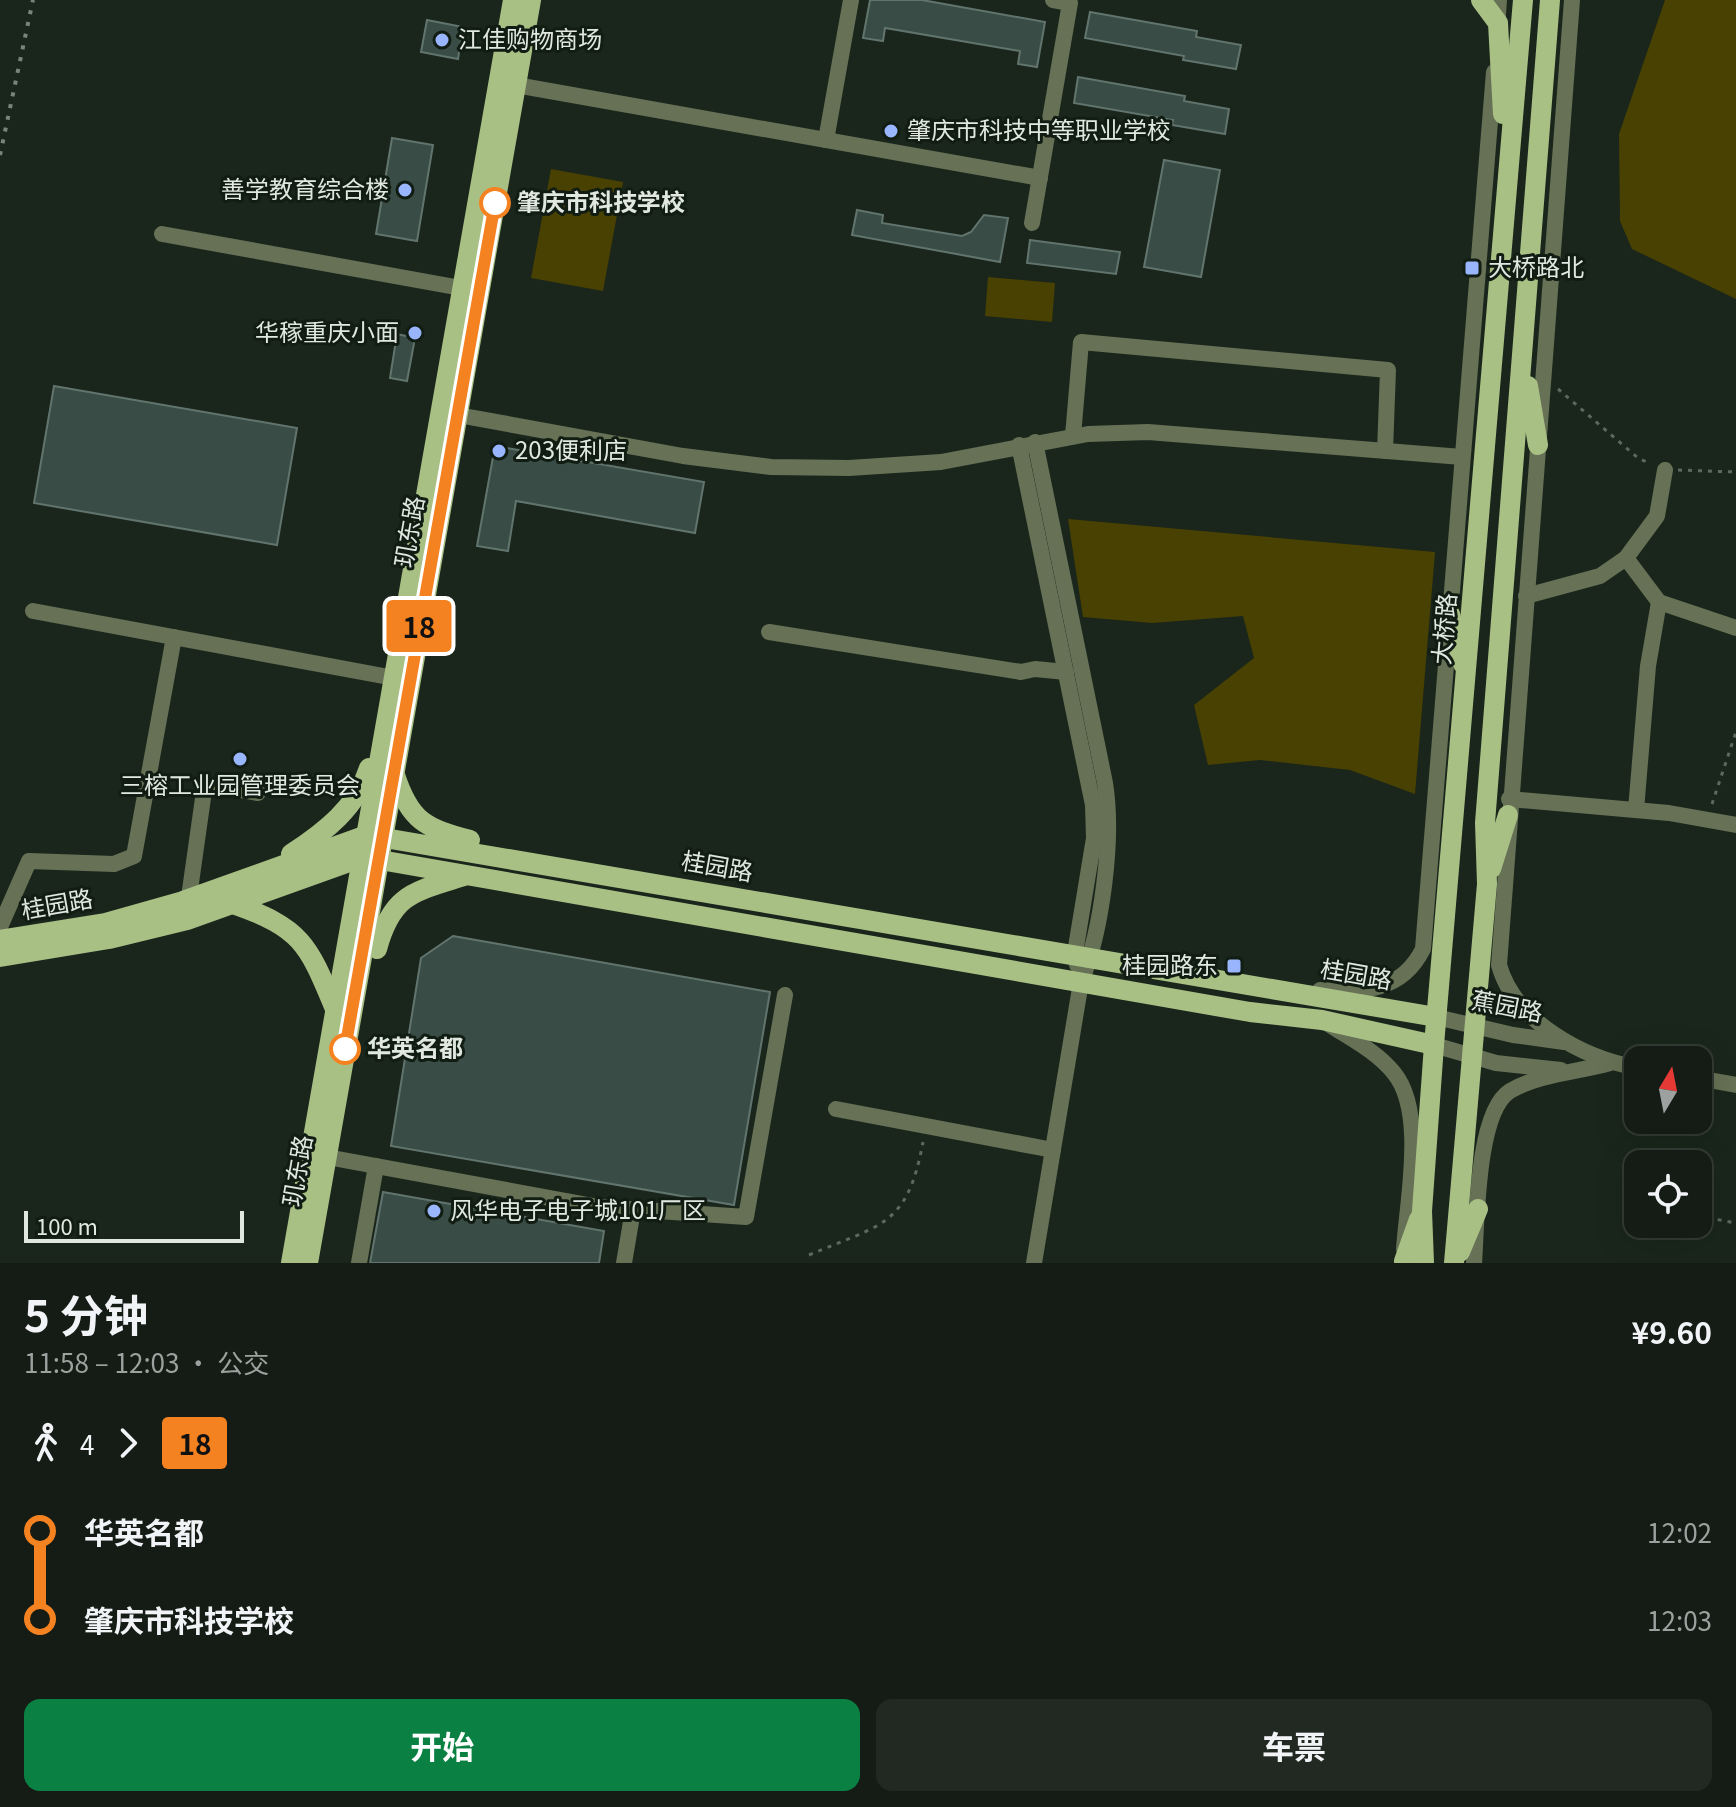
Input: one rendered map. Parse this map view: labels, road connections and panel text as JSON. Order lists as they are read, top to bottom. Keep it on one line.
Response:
{"streets":{"main road":["玑东路","大桥路","桂园路"],"street":["蕉园路"]},"crossings":[["玑东路","桂园路"],["大桥路","桂园路"],["大桥路","蕉园路"],["桂园路","蕉园路"]],"places":{"other":["江佳购物商场","肇庆市科技中等职业学校","善学教育综合楼","肇庆市科技学校","华稼重庆小面","203便利店","三榕工业园管理委员会","华英名都","风华电子电子城101厂区"],"transit":["大桥路北","桂园路东"]},"lines":["bus line 18"],"scale_bar":"100 m","north":"top","page":{"on_map":"18","scale":"100 m","heading":["5 分钟","11:58 – 12:03 · 公交","¥9.60"],"legs":["4","18"],"list":[{"name":"华英名都","value":"12:02"},{"name":"肇庆市科技学校","value":"12:03"}],"buttons":["开始","车票"]}}
